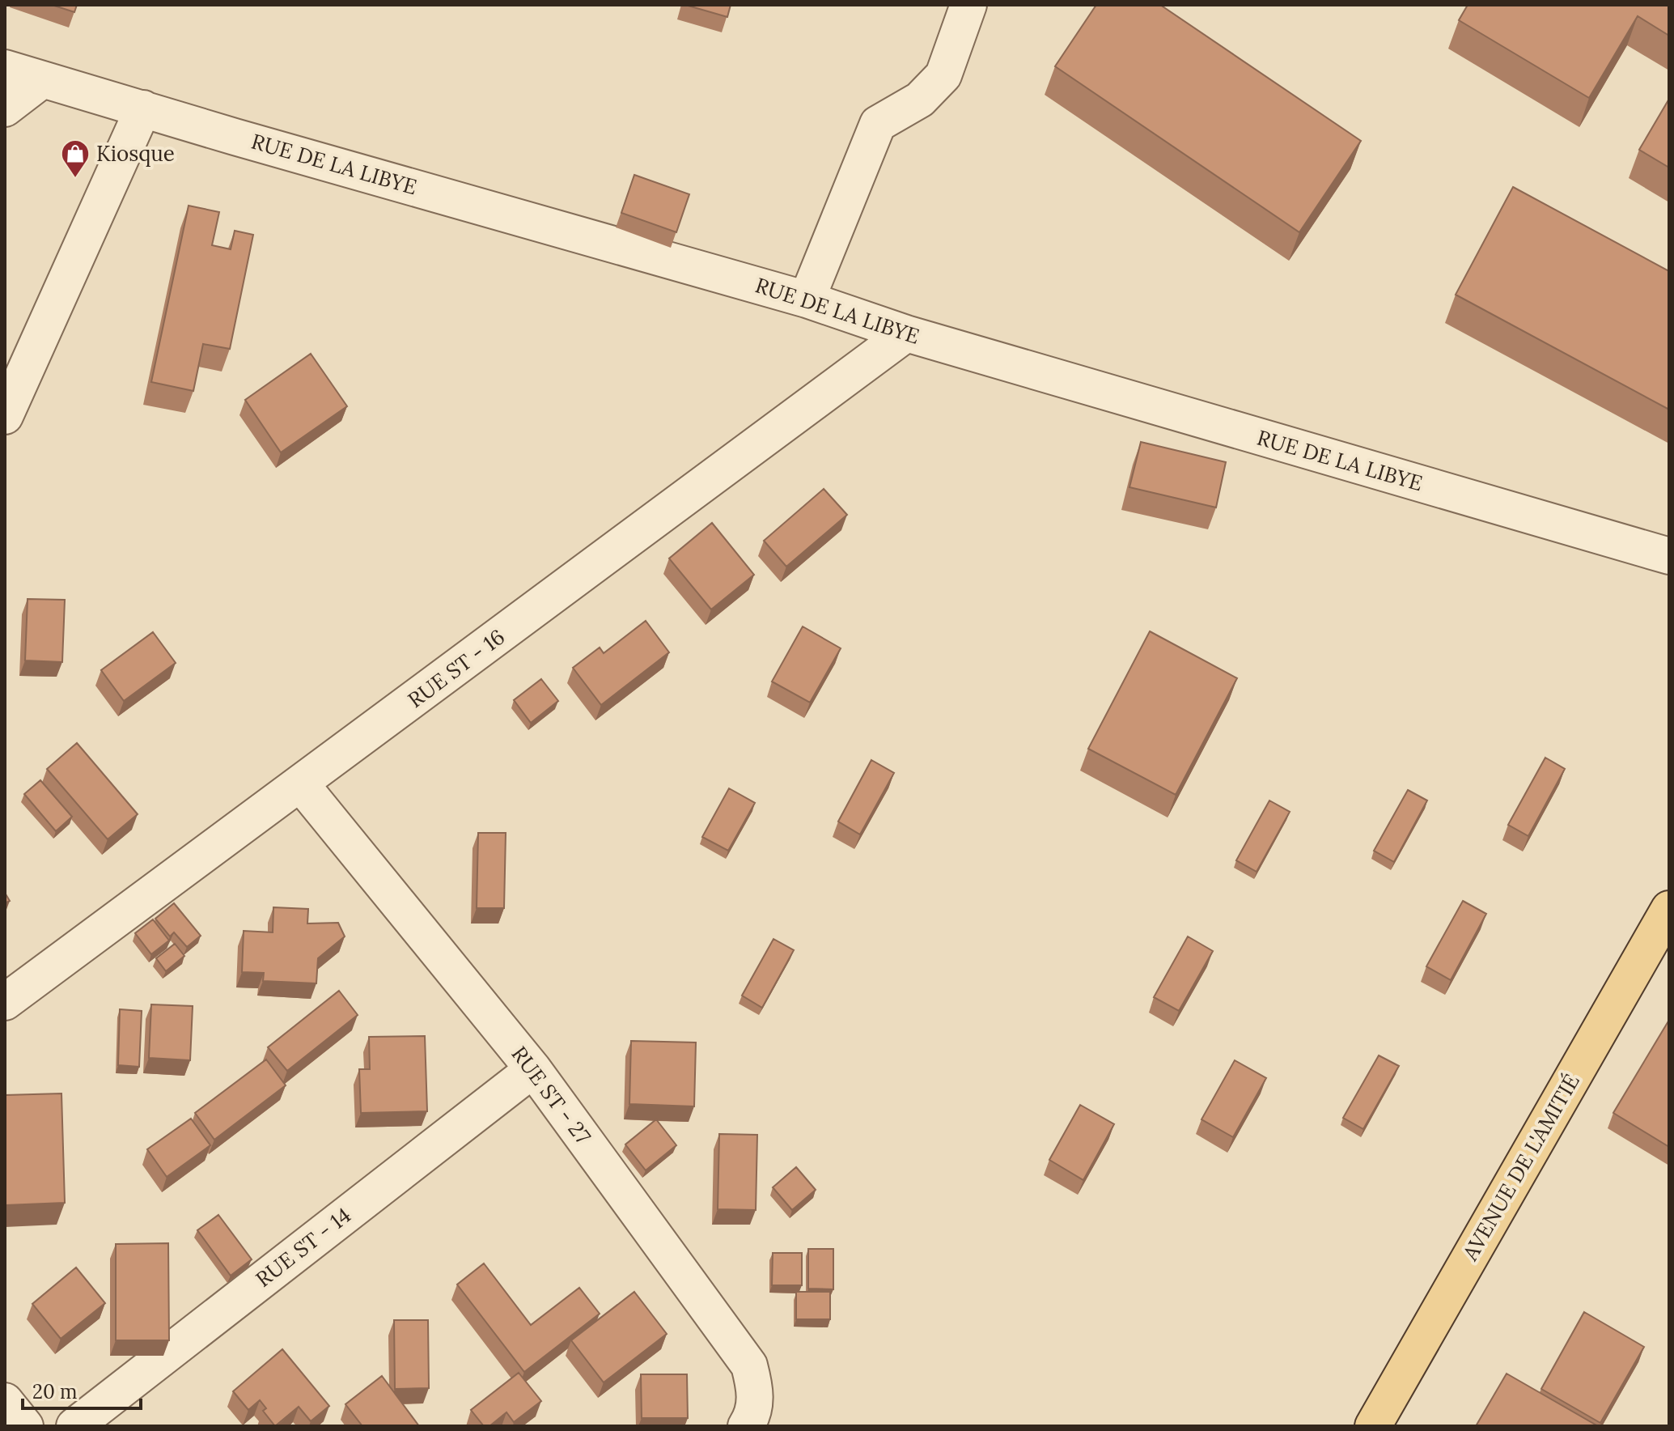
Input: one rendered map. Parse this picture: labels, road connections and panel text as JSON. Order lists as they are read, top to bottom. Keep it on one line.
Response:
{"streets":{"main road":["AVENUE DE L'AMITIÉ"],"street":["RUE DE LA LIBYE","RUE ST - 16","RUE ST - 27","RUE ST - 14"]},"crossings":[["RUE DE LA LIBYE","RUE ST - 16"],["RUE ST - 16","RUE ST - 27"],["RUE ST - 27","RUE ST - 14"]],"places":{"shop":["Kiosque"]},"scale_bar":"20 m"}
